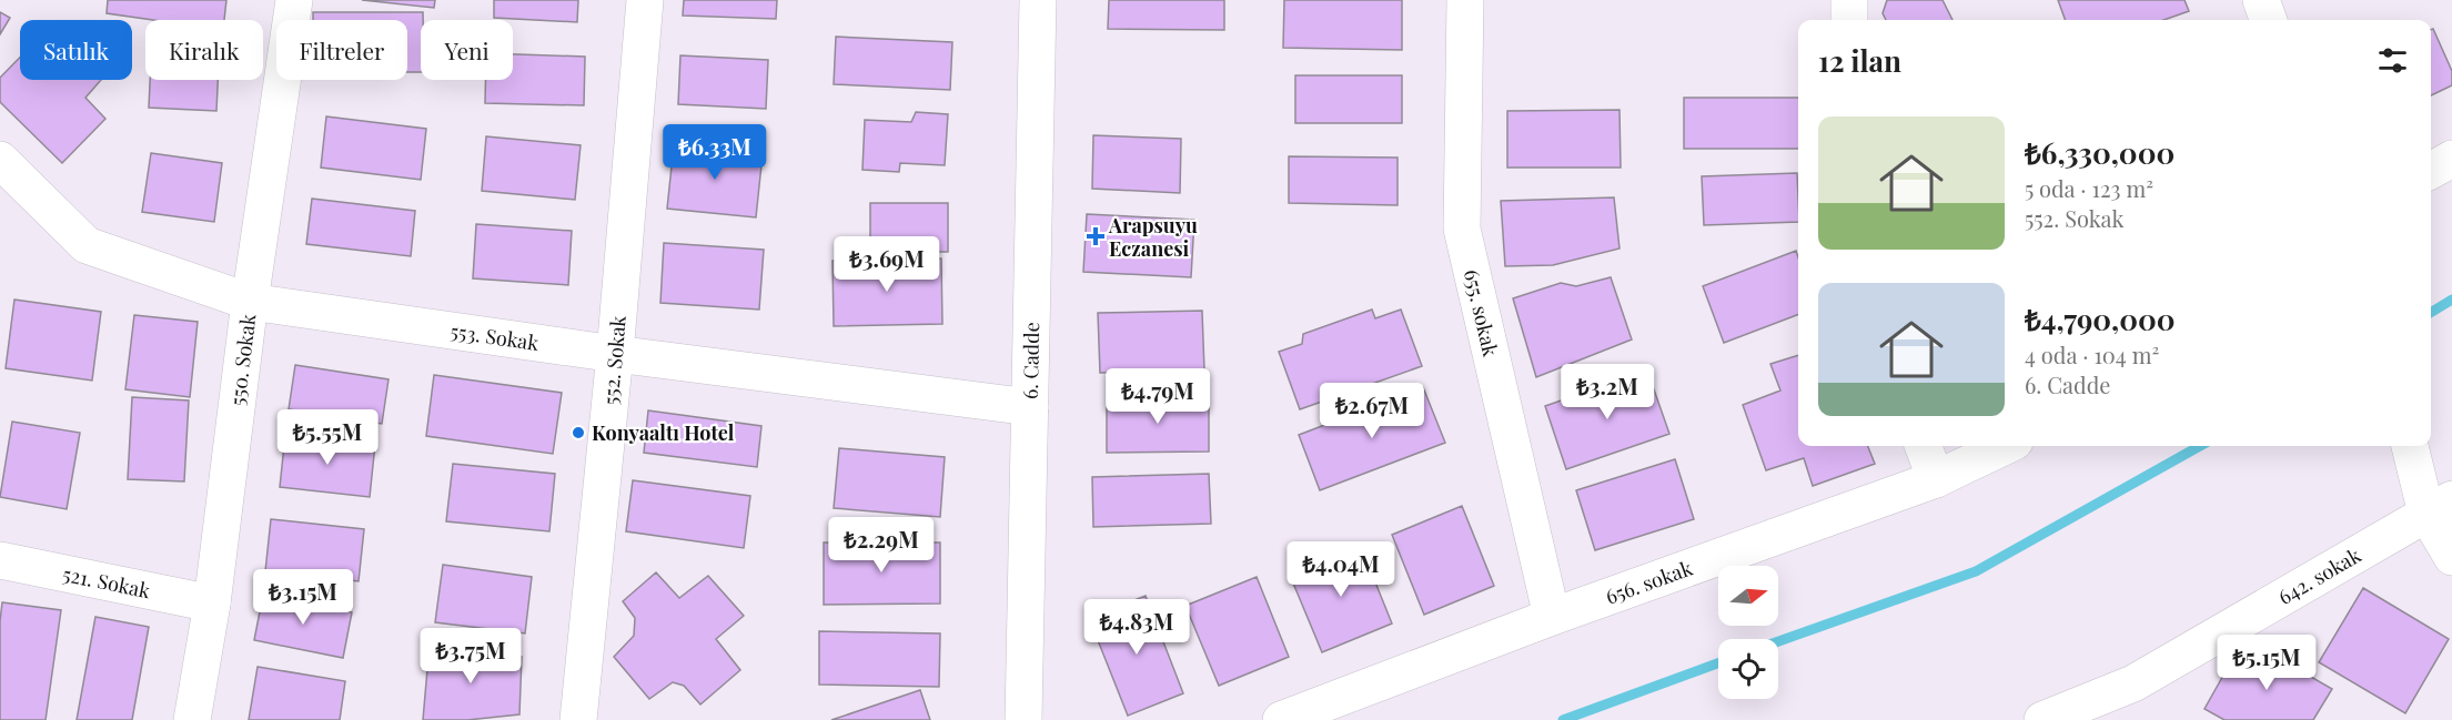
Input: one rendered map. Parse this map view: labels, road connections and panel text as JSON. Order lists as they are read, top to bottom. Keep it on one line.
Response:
{"streets":{"street":["655. sokak","553. Sokak","550. Sokak","552. Sokak","6. Cadde","642. sokak","521. Sokak","656. sokak"]},"crossings":[["655. sokak","656. sokak"],["553. Sokak","550. Sokak"],["553. Sokak","552. Sokak"],["553. Sokak","6. Cadde"],["550. Sokak","521. Sokak"]],"places":{"health":["Arapsuyu Eczanesi"],"other":["Konyaaltı Hotel"]},"north":"right","page":{"chip":["Satılık","Kiralık","Filtreler","Yeni"],"heading":"12 ilan","list":[{"name":"₺6,330,000","note":"5 oda · 123 m² · 552. Sokak"},{"name":"₺4,790,000","note":"4 oda · 104 m² · 6. Cadde"}],"price":["₺6.33M","₺3.69M","₺3.2M","₺4.79M","₺2.67M","₺5.55M","₺2.29M","₺4.04M","₺3.15M","₺4.83M","₺3.75M","₺5.15M"]}}
